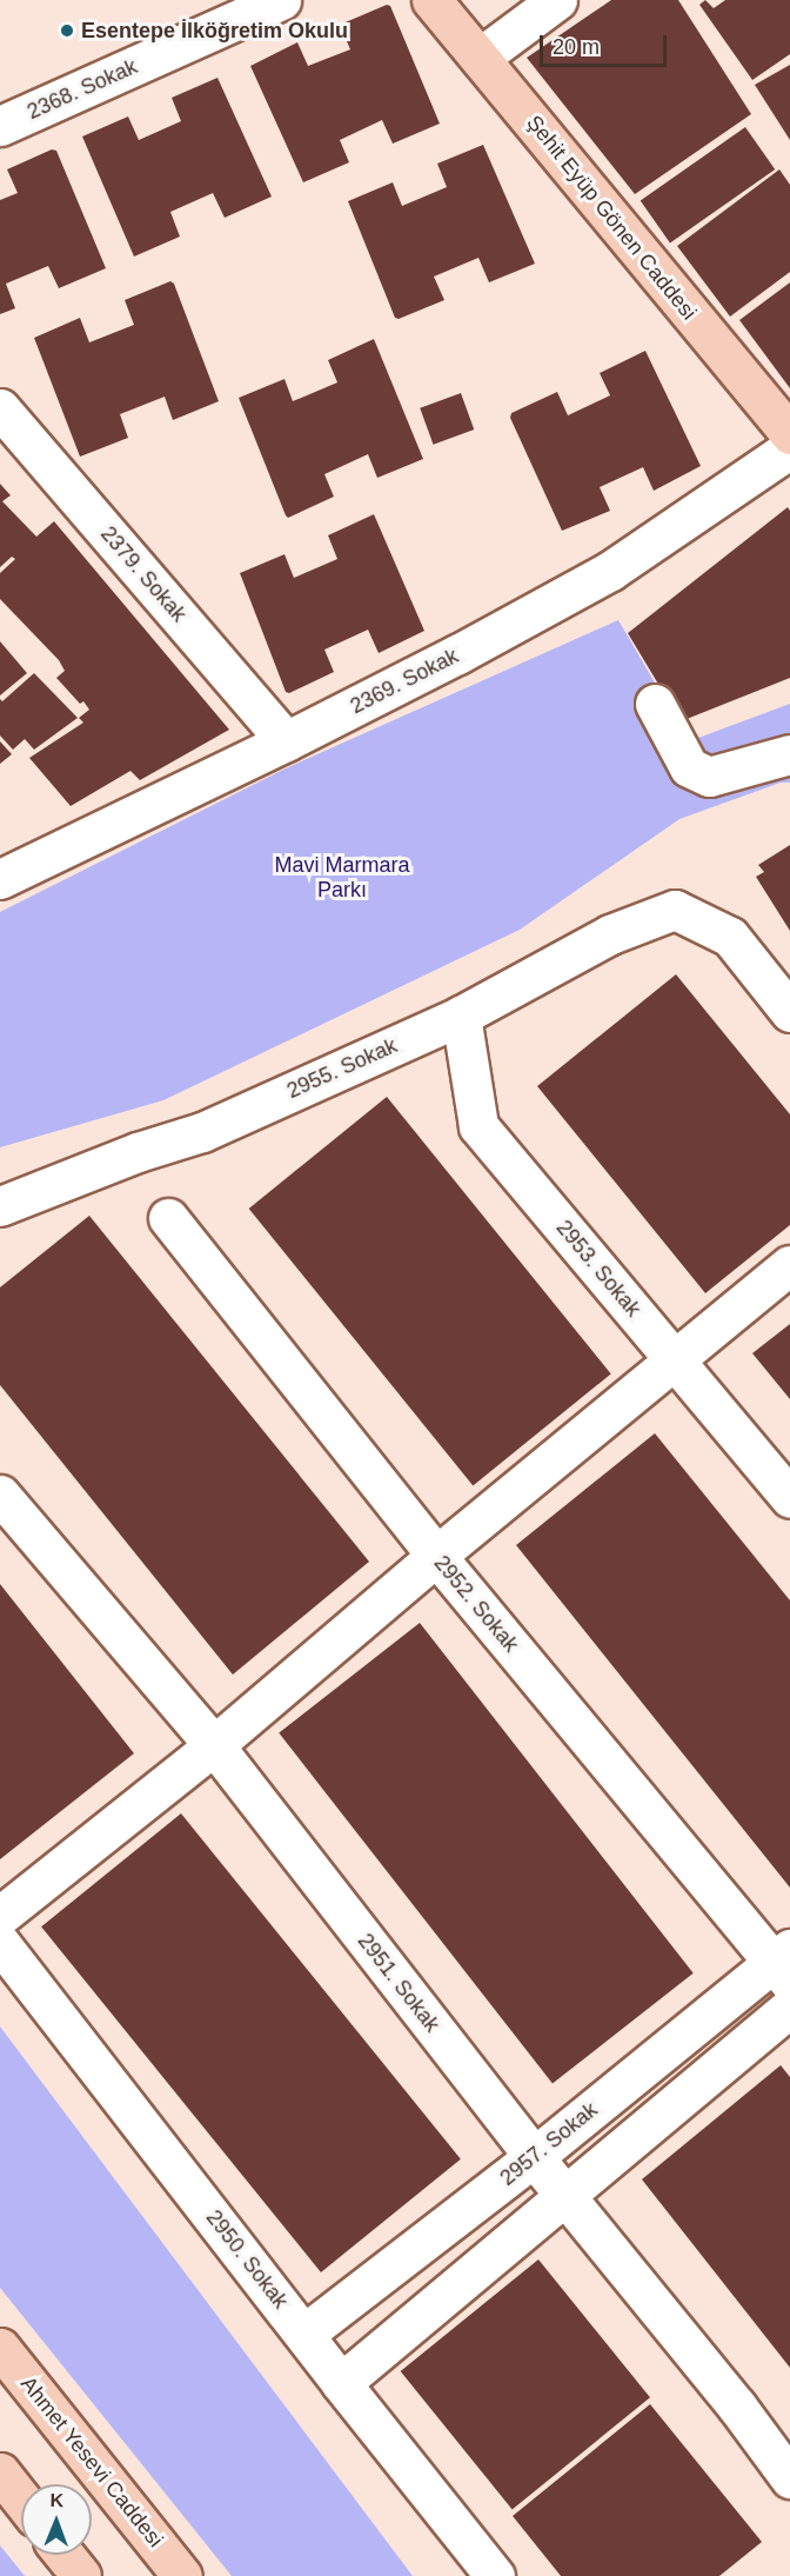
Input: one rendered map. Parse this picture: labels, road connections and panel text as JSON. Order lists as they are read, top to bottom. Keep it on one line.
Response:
{"streets":{"main road":["Şehit Eyüp Gönen Caddesi","Ahmet Yesevi Caddesi"],"street":["2368. Sokak","2379. Sokak","2369. Sokak","2955. Sokak","2953. Sokak","2952. Sokak","2951. Sokak","2957. Sokak","2950. Sokak"]},"crossings":[["2379. Sokak","2369. Sokak"],["2955. Sokak","2953. Sokak"],["2952. Sokak","2957. Sokak"],["2951. Sokak","2957. Sokak"],["2957. Sokak","2950. Sokak"]],"parks":["Mavi Marmara Parkı"],"places":["Esentepe İlköğretim Okulu"],"scale_bar":"20 m","north":"top"}
